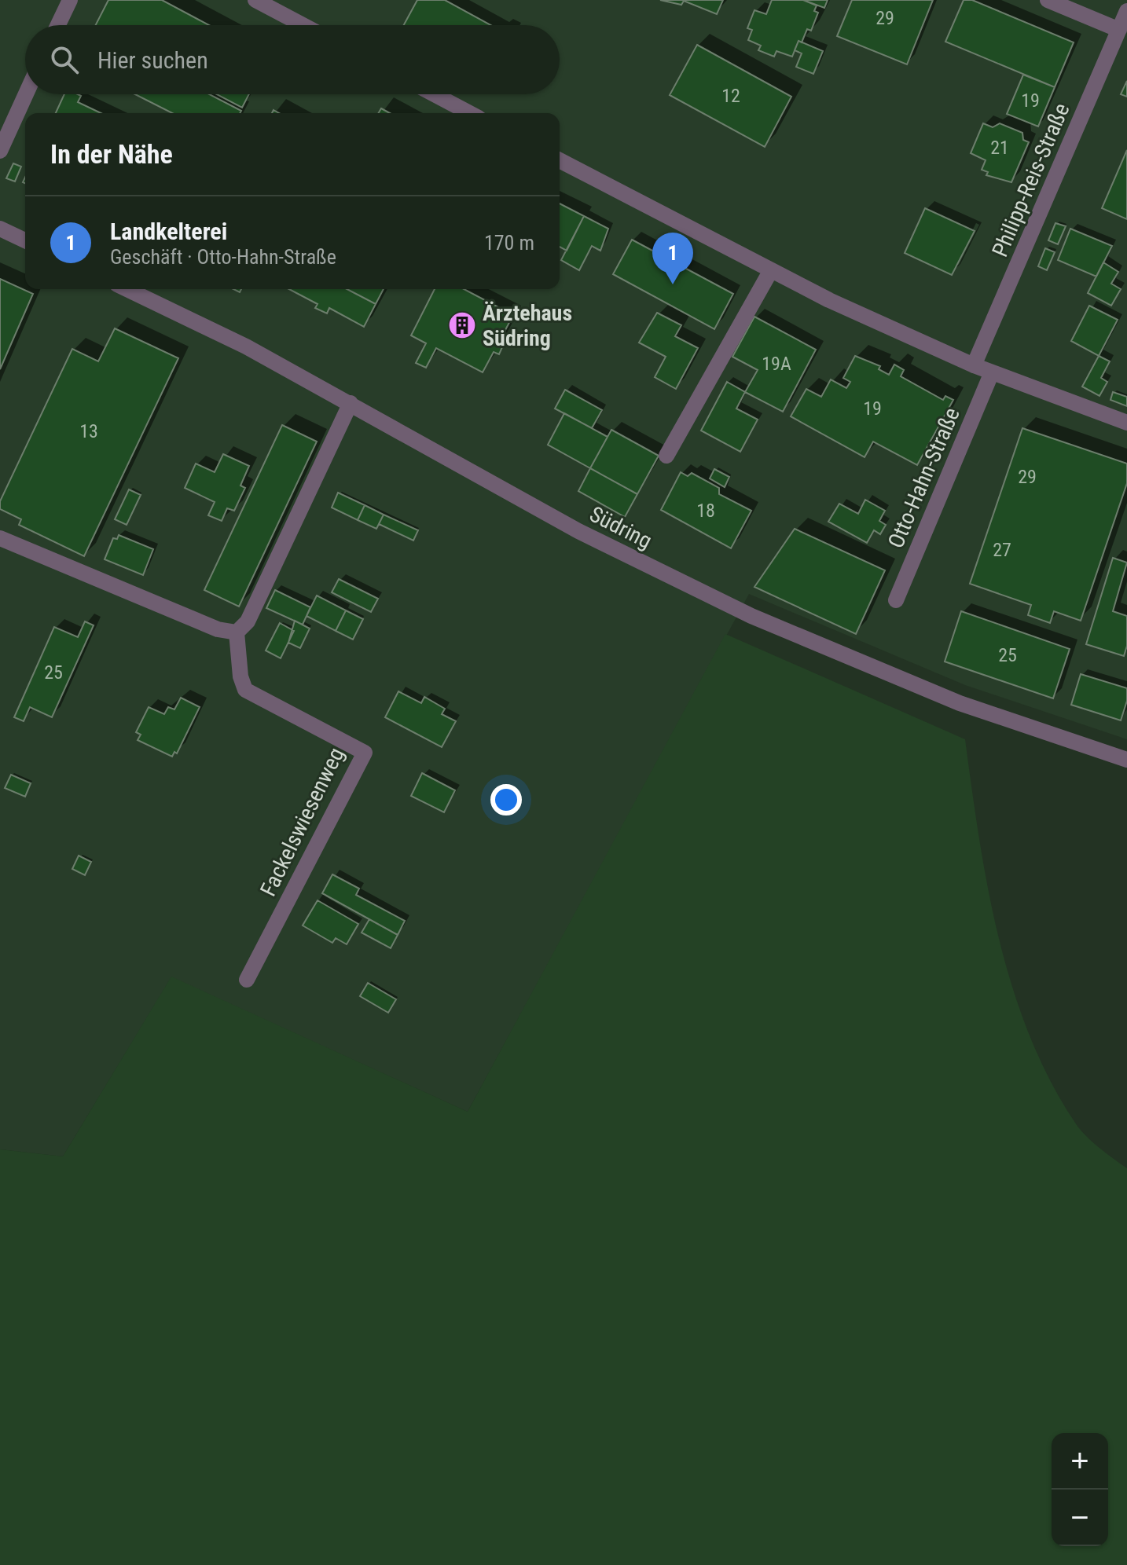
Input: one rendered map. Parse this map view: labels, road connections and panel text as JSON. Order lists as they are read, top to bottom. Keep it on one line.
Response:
{"streets":{"street":["Philipp-Reis-Straße","Otto-Hahn-Straße","Südring","Fackelswiesenweg"]},"places":{"building":["Ärztehaus Südring"]},"house_numbers":["29","12","19","21","19A","19","13","29","18","27","25","25"],"page":{"search":"Hier suchen","heading":"In der Nähe","list":[{"mark":"1","name":"Landkelterei","note":"Geschäft · Otto-Hahn-Straße","value":"170 m"}],"pins":"1","map_buttons":["+","−"]}}
